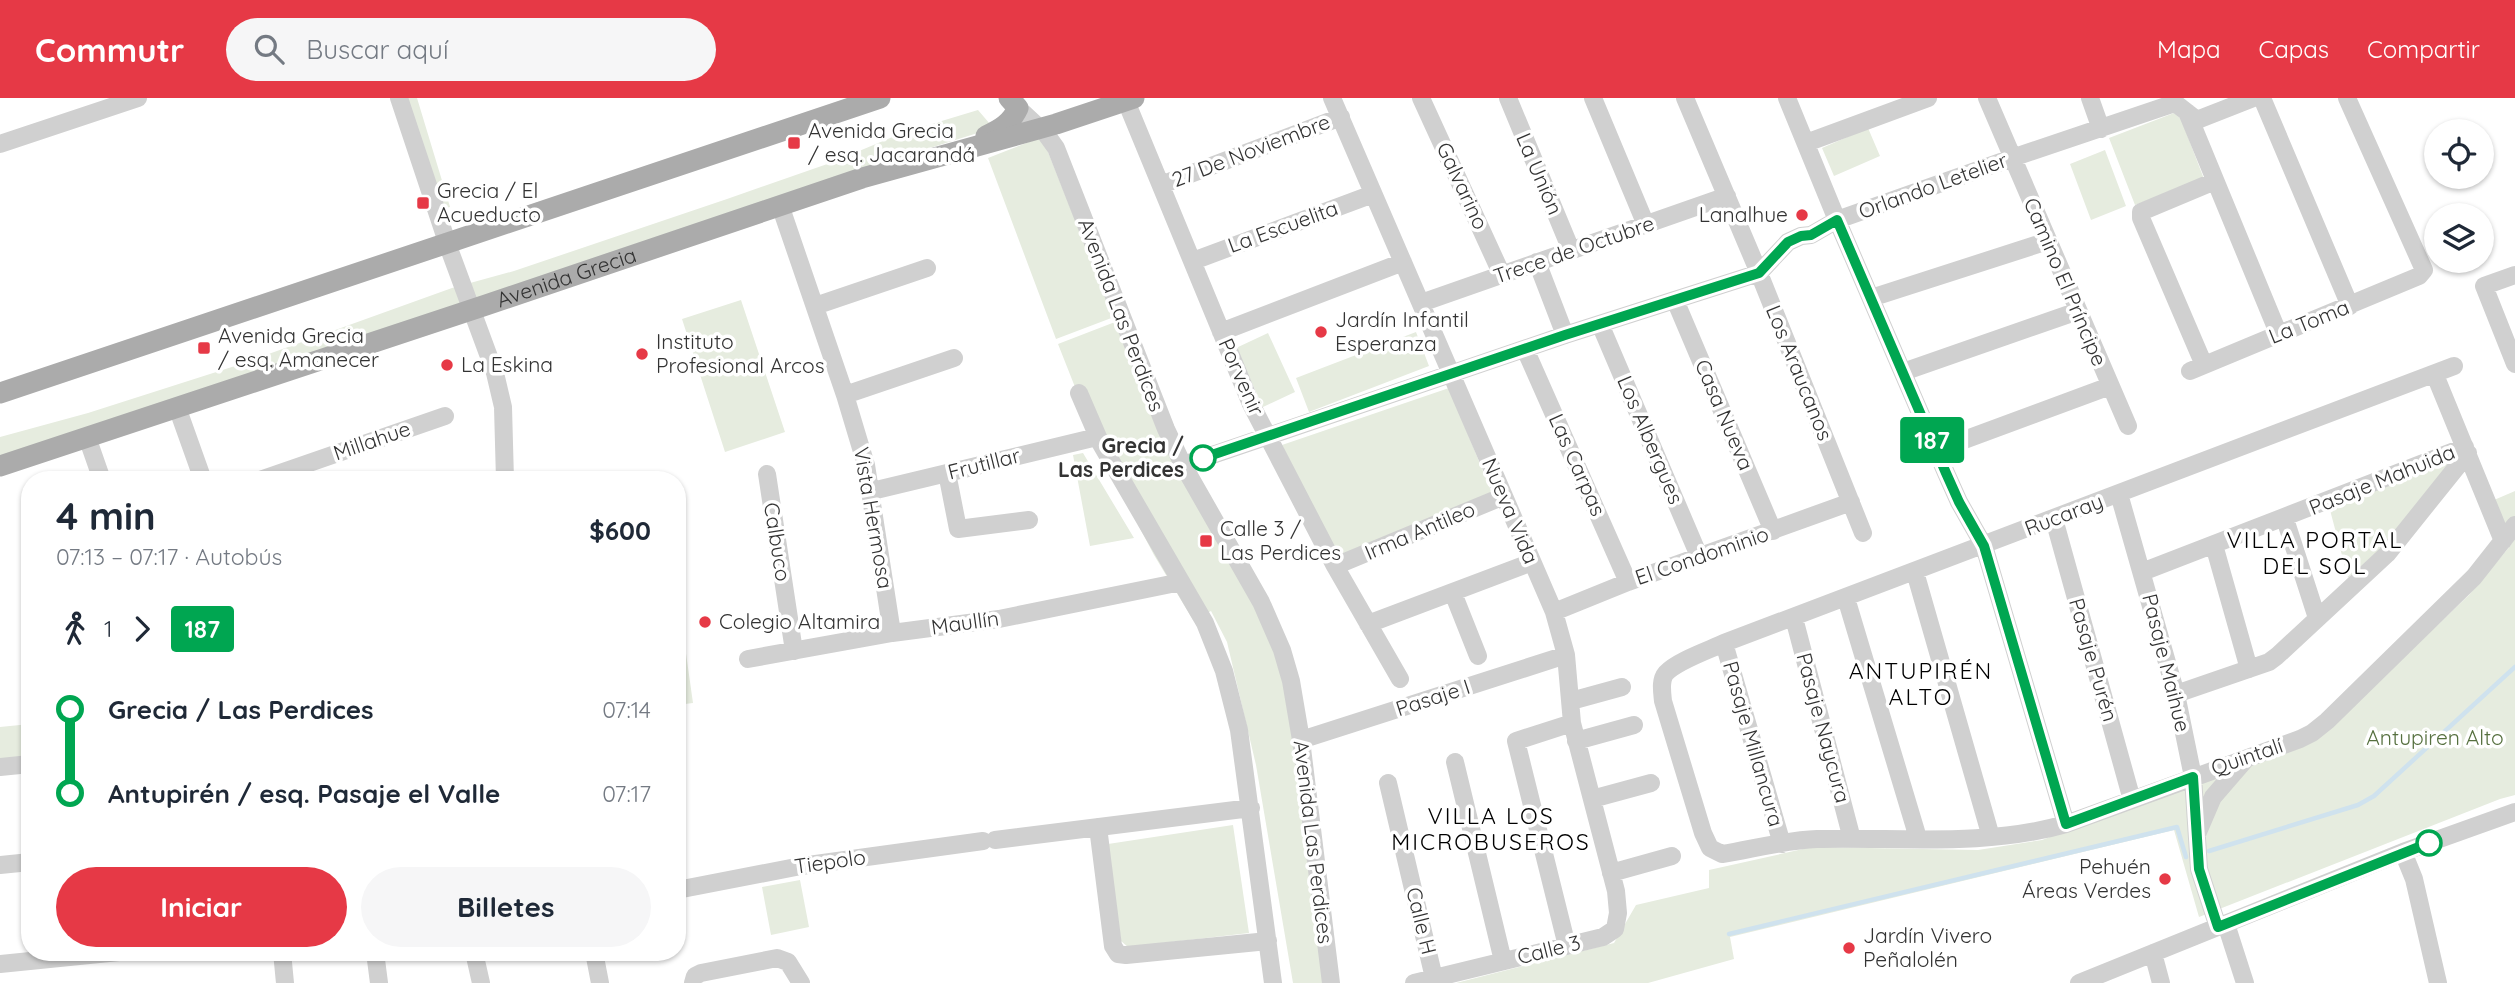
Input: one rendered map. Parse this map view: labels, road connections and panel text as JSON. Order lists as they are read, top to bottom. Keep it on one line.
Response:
{"streets":{"main road":["Avenida Grecia"],"street":["27 De Noviembre","La Unión","Galvarino","Orlando Letelier","La Escuelita","Trece de Octubre","Camino El Príncipe","Avenida Las Perdices","La Toma","Los Araucanos","Porvenir","Casa Nueva","Los Albergues","Millahue","Frutillar","Las Carpas","Pasaje Mahuida","Nueva Vida","Rucaray","Vista Hermosa","Irma Antileo","Calbuco","El Condominio","Maullín","Pasaje Purén","Pasaje Maihue","Pasaje I","Pasaje Naycura","Pasaje Millancura","Quintalí","Tiepolo","Calle H","Calle 3"]},"crossings":[["27 De Noviembre","Porvenir"],["27 De Noviembre","Nueva Vida"],["La Unión","Trece de Octubre"],["Galvarino","Trece de Octubre"],["Orlando Letelier","Camino El Príncipe"],["Orlando Letelier","Avenida Las Perdices"],["Orlando Letelier","Los Araucanos"],["Orlando Letelier","Porvenir"],["Orlando Letelier","Casa Nueva"],["Orlando Letelier","Los Albergues"],["Orlando Letelier","Las Carpas"],["Orlando Letelier","Nueva Vida"],["La Escuelita","Porvenir"],["La Escuelita","Nueva Vida"],["Trece de Octubre","Los Araucanos"],["Trece de Octubre","Nueva Vida"],["Avenida Grecia","Avenida Las Perdices"],["Avenida Grecia","Porvenir"],["Avenida Grecia","Vista Hermosa"],["Avenida Las Perdices","Pasaje I"],["Los Araucanos","El Condominio"],["Porvenir","Irma Antileo"],["Casa Nueva","El Condominio"],["Los Albergues","El Condominio"],["Frutillar","Vista Hermosa"],["Las Carpas","El Condominio"],["Pasaje Mahuida","Pasaje Maihue"],["Nueva Vida","Irma Antileo"],["Nueva Vida","El Condominio"],["Nueva Vida","Pasaje I"],["Nueva Vida","Calle 3"],["Rucaray","Pasaje Purén"],["Rucaray","Pasaje Maihue"],["Rucaray","Pasaje Naycura"],["Rucaray","Pasaje Millancura"],["Rucaray","Quintalí"],["Vista Hermosa","Maullín"],["Calbuco","Maullín"],["Pasaje Purén","Quintalí"],["Pasaje Maihue","Quintalí"],["Pasaje Naycura","Quintalí"],["Pasaje Millancura","Quintalí"],["Calle H","Calle 3"]],"districts":["VILLA PORTAL DEL SOL","ANTUPIRÉN ALTO","VILLA LOS MICROBUSEROS"],"parks":["Antupiren Alto"],"places":{"transit":["Avenida Grecia / esq. Jacarandá","Grecia / El Acueducto","Avenida Grecia / esq. Amanecer","Calle 3 / Las Perdices"],"other":["Lanalhue","Jardín Infantil Esperanza","Instituto Profesional Arcos","La Eskina","Grecia / Las Perdices","Colegio Altamira","Pehuén Áreas Verdes","Jardín Vivero Peñalolén"]},"lines":["bus line 187"],"page":{"header":"Commutr","search":"Buscar aquí","nav":["Mapa","Capas","Compartir"],"on_map":"187","heading":["4 min","07:13 – 07:17 · Autobús","$600"],"legs":["1","187"],"list":[{"name":"Grecia / Las Perdices","value":"07:14"},{"name":"Antupirén / esq. Pasaje el Valle","value":"07:17"}],"buttons":["Iniciar","Billetes"]}}
